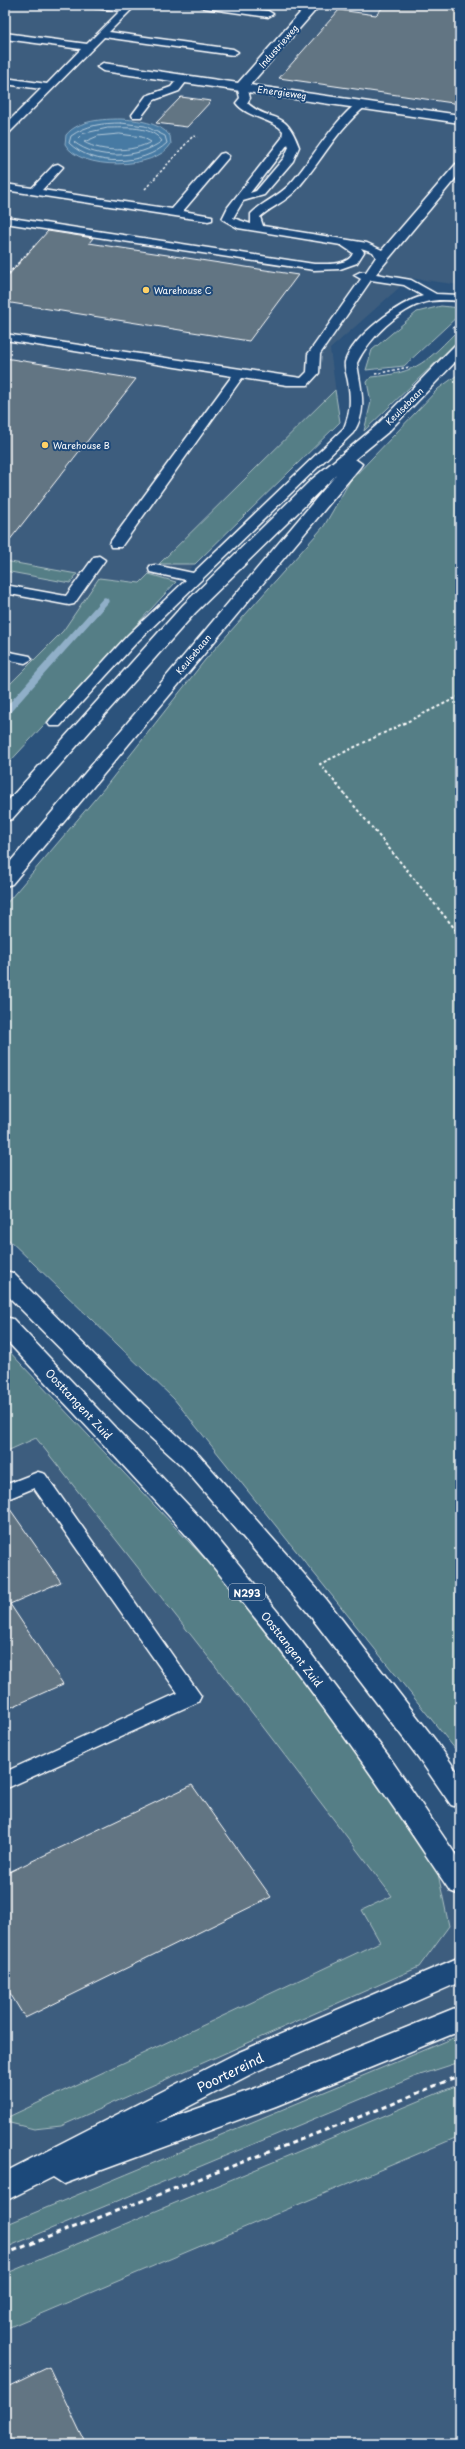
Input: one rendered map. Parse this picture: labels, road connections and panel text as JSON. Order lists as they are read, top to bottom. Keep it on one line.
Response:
{"streets":{"main road":["Industrieweg","Energieweg","Keulsebaan","Oosttangent Zuid","N293","Poortereind"]},"crossings":[["Industrieweg","Energieweg"]],"places":["Warehouse C","Warehouse B"]}
